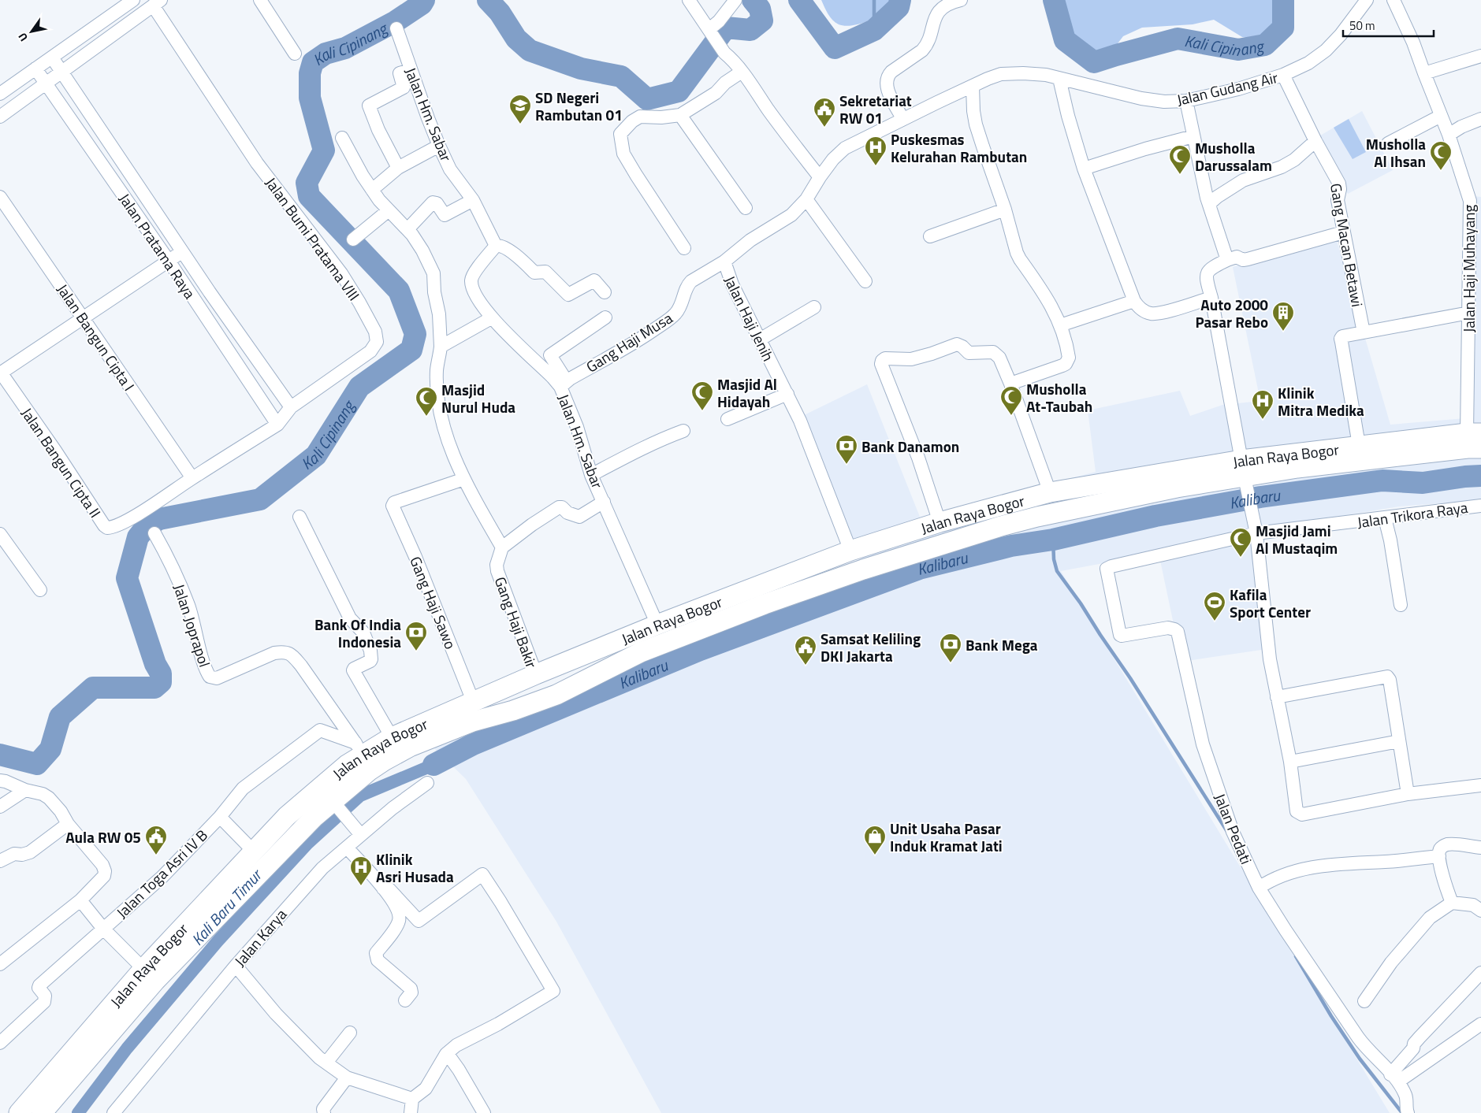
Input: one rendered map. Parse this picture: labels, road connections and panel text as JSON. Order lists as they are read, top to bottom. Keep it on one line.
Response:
{"streets":{"highway":["Jalan Raya Bogor"],"street":["Jalan Gudang Air","Jalan Hm. Sabar","Jalan Bumi Pratama VIII","Gang Macan Betawi","Jalan Pratama Raya","Jalan Haji Muhayang","Jalan Haji Jenih","Jalan Bangun Cipta I","Gang Haji Musa","Jalan Bangun Cipta II","Jalan Trikora Raya","Gang Haji Sawo","Gang Haji Bakir","Jalan Joprapol","Jalan Pedati","Jalan Toga Asri IV B","Jalan Karya"]},"crossings":[["Jalan Gudang Air","Gang Macan Betawi"],["Jalan Gudang Air","Jalan Haji Jenih"],["Jalan Hm. Sabar","Gang Haji Musa"],["Jalan Hm. Sabar","Jalan Raya Bogor"],["Jalan Bumi Pratama VIII","Jalan Pratama Raya"],["Jalan Bumi Pratama VIII","Jalan Bangun Cipta I"],["Jalan Bumi Pratama VIII","Jalan Bangun Cipta II"],["Jalan Haji Muhayang","Jalan Raya Bogor"],["Jalan Haji Jenih","Gang Haji Musa"],["Jalan Haji Jenih","Jalan Raya Bogor"],["Jalan Bangun Cipta I","Jalan Bangun Cipta II"],["Jalan Raya Bogor","Gang Haji Sawo"],["Jalan Raya Bogor","Gang Haji Bakir"],["Jalan Raya Bogor","Jalan Joprapol"],["Jalan Raya Bogor","Jalan Toga Asri IV B"],["Jalan Trikora Raya","Jalan Pedati"],["Jalan Joprapol","Jalan Toga Asri IV B"]],"water":["Kali Cipinang","Kalibaru","Kali Baru Timur"],"places":{"school or university":["SD Negeri Rambutan 01"],"public building":["Sekretariat RW 01","Samsat Keliling DKI Jakarta","Aula RW 05"],"hospital":["Puskesmas Kelurahan Rambutan","Klinik Mitra Medika","Klinik Asri Husada"],"mosque":["Musholla Al Ihsan","Musholla Darussalam","Masjid Al Hidayah","Musholla At-Taubah","Masjid Nurul Huda","Masjid Jami Al Mustaqim"],"building":["Auto 2000 Pasar Rebo"],"bank":["Bank Danamon","Bank Of India Indonesia","Bank Mega"],"sports":["Kafila Sport Center"],"shop":["Unit Usaha Pasar Induk Kramat Jati"]},"scale_bar":"50 m","north":"bottom left"}
